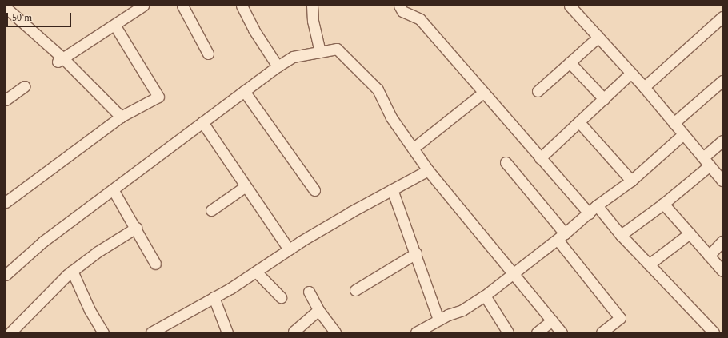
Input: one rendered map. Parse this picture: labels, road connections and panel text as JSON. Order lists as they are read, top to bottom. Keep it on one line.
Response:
{"scale_bar":"50 m"}
